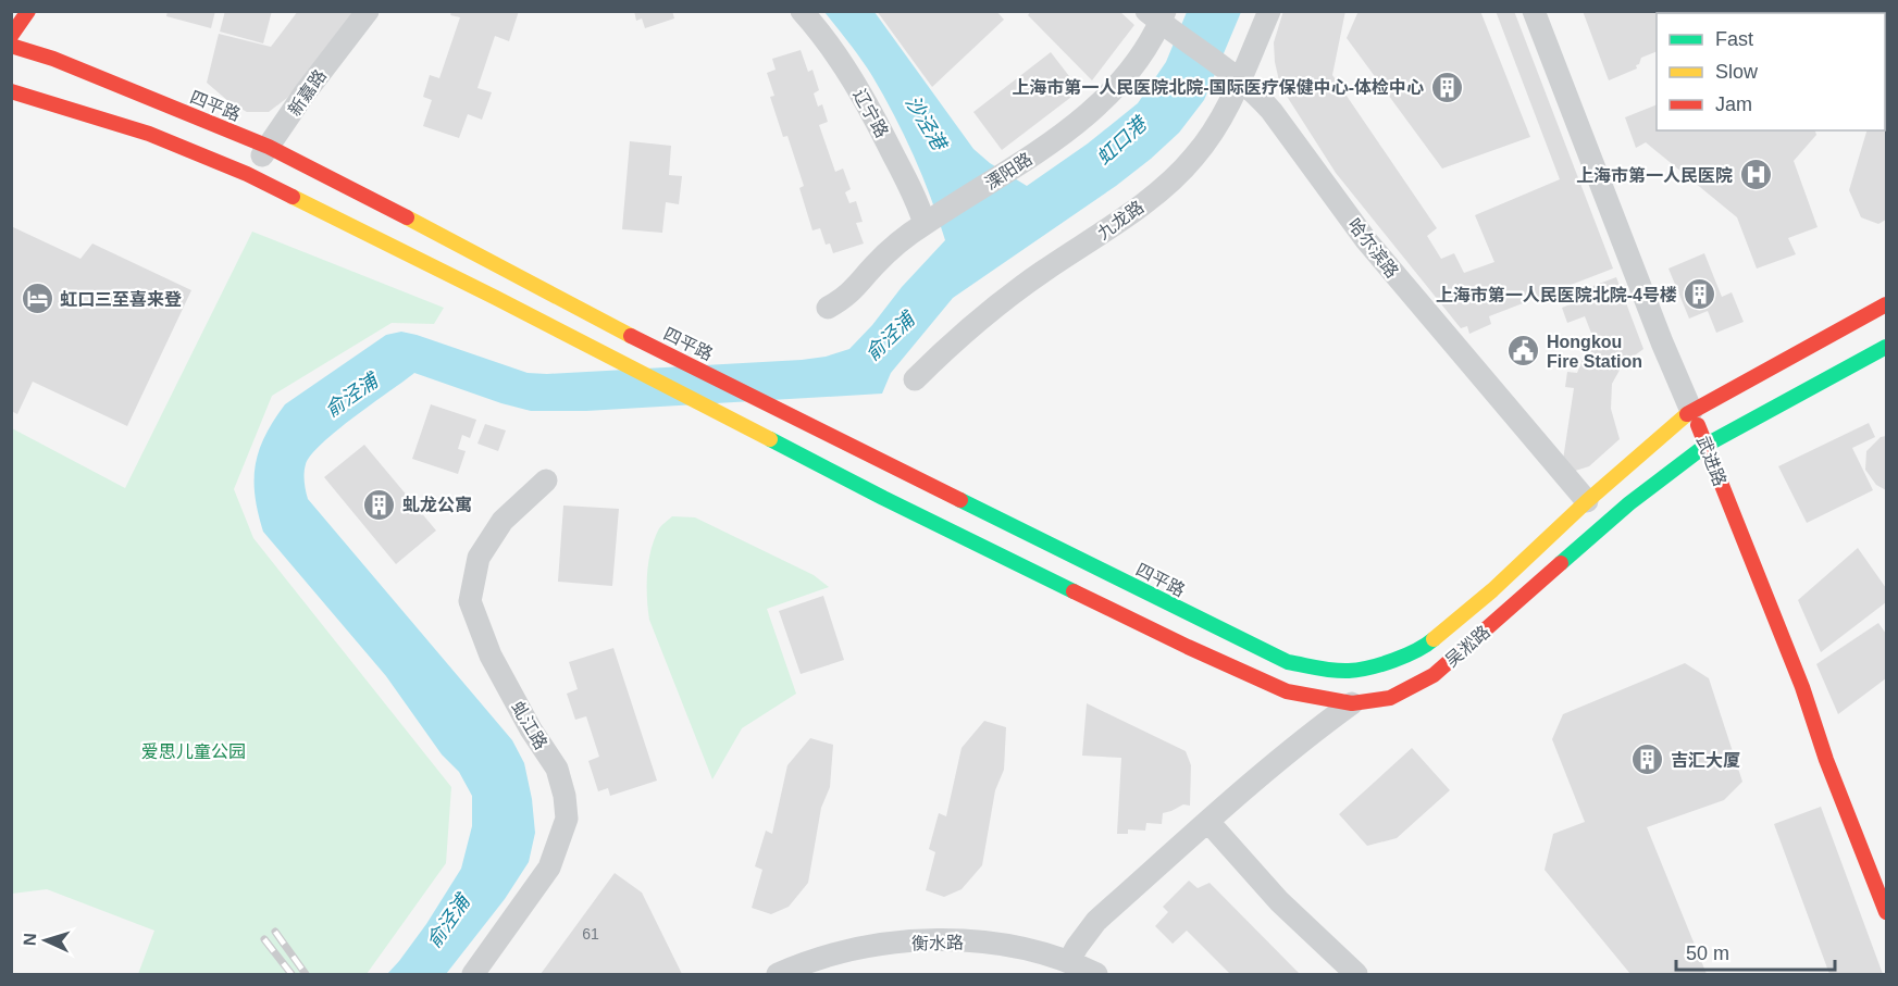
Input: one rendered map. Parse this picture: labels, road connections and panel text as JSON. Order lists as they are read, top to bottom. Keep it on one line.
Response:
{"streets":{"main road":["四平路","武进路","吴淞路"],"street":["新嘉路","辽宁路","溧阳路","九龙路","哈尔滨路","虬江路","衡水路"]},"crossings":[["新嘉路","四平路"],["四平路","吴淞路"],["辽宁路","溧阳路"],["溧阳路","哈尔滨路"],["九龙路","哈尔滨路"],["哈尔滨路","吴淞路"],["武进路","吴淞路"],["吴淞路","衡水路"]],"water":["沙泾港","虹口港","俞泾浦"],"parks":["爱思儿童公园"],"places":{"building":["上海市第一人民医院北院-国际医疗保健中心-体检中心","上海市第一人民医院北院-4号楼","虬龙公寓","吉汇大厦"],"hospital":["上海市第一人民医院"],"hotel":["虹口三至喜来登"],"public building":["Hongkou Fire Station"]},"house_numbers":["61"],"legend":["Fast","Slow","Jam"],"scale_bar":"50 m","north":"left"}
